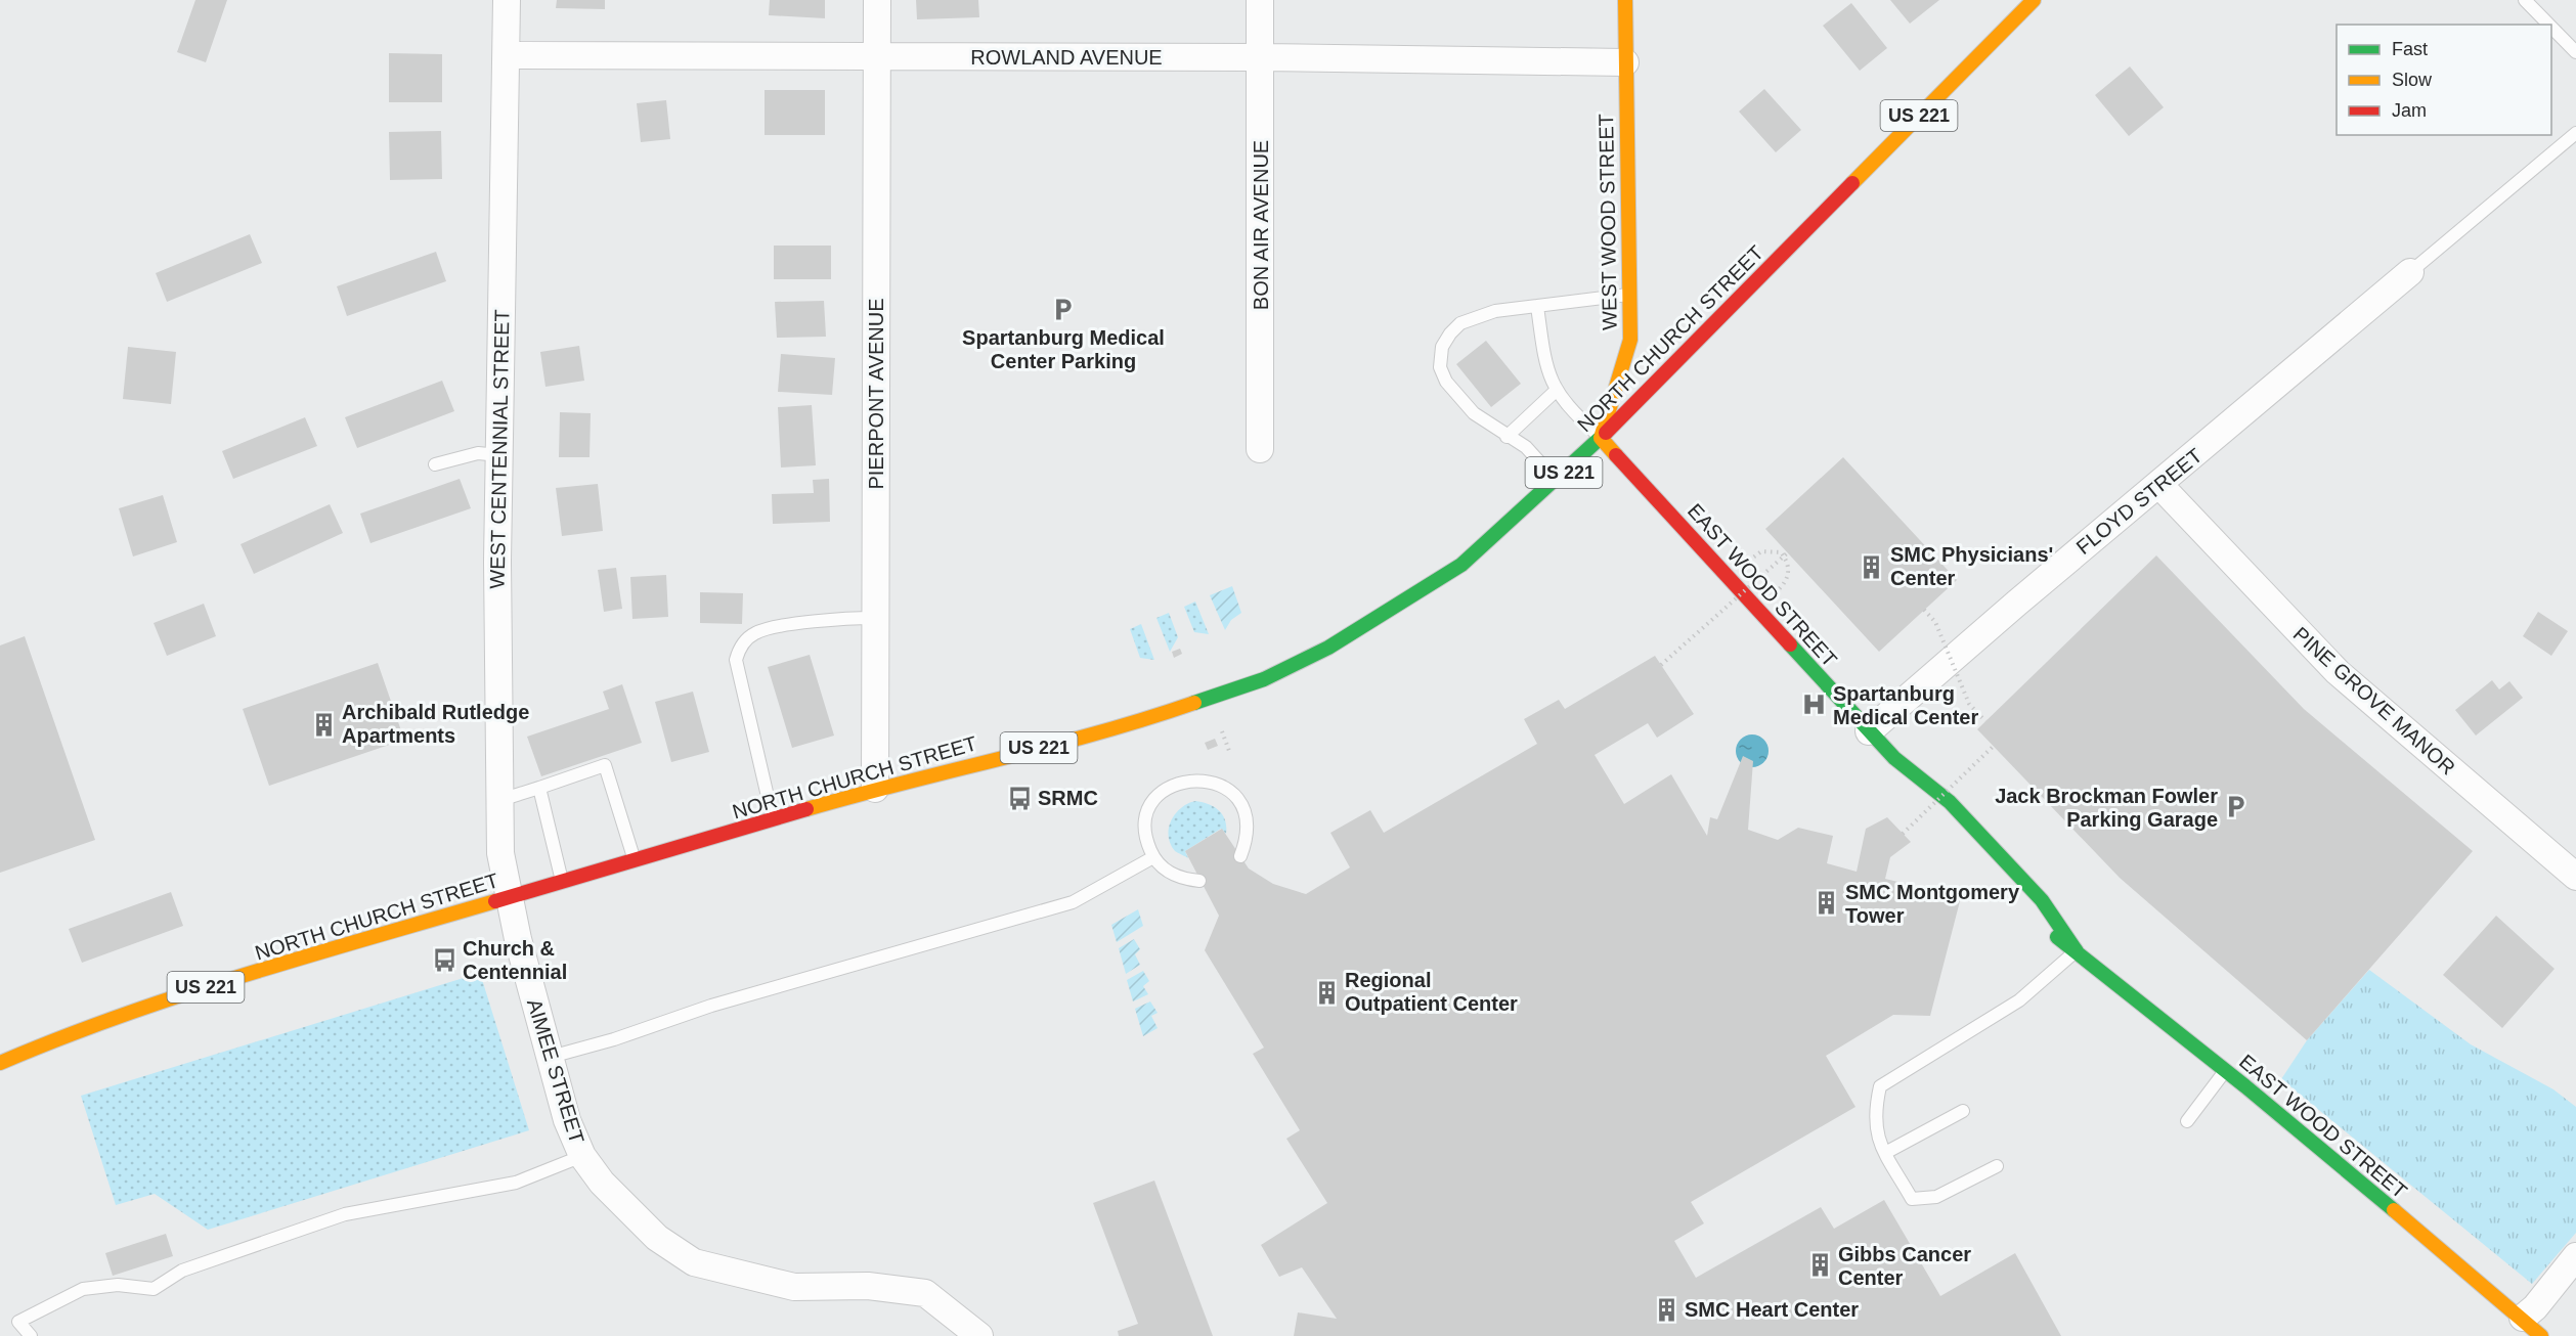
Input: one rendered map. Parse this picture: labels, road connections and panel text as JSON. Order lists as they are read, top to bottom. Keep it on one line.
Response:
{"streets":{"main road":["US 221","WEST WOOD STREET","NORTH CHURCH STREET","EAST WOOD STREET"],"street":["ROWLAND AVENUE","BON AIR AVENUE","PIERPONT AVENUE","WEST CENTENNIAL STREET","FLOYD STREET","PINE GROVE MANOR","AIMEE STREET"]},"crossings":[["ROWLAND AVENUE","WEST WOOD STREET"],["ROWLAND AVENUE","BON AIR AVENUE"],["ROWLAND AVENUE","PIERPONT AVENUE"],["ROWLAND AVENUE","WEST CENTENNIAL STREET"],["WEST WOOD STREET","NORTH CHURCH STREET"],["WEST WOOD STREET","EAST WOOD STREET"],["NORTH CHURCH STREET","PIERPONT AVENUE"],["NORTH CHURCH STREET","WEST CENTENNIAL STREET"],["NORTH CHURCH STREET","EAST WOOD STREET"],["NORTH CHURCH STREET","AIMEE STREET"],["WEST CENTENNIAL STREET","AIMEE STREET"],["FLOYD STREET","EAST WOOD STREET"],["FLOYD STREET","PINE GROVE MANOR"]],"places":{"parking":["Spartanburg Medical Center Parking","Jack Brockman Fowler Parking Garage"],"building":["SMC Physicians' Center","Archibald Rutledge Apartments","SMC Montgomery Tower","Regional Outpatient Center","Gibbs Cancer Center","SMC Heart Center"],"hospital":["Spartanburg Medical Center"],"bus stop":["SRMC","Church & Centennial"]},"legend":["Fast","Slow","Jam"]}
